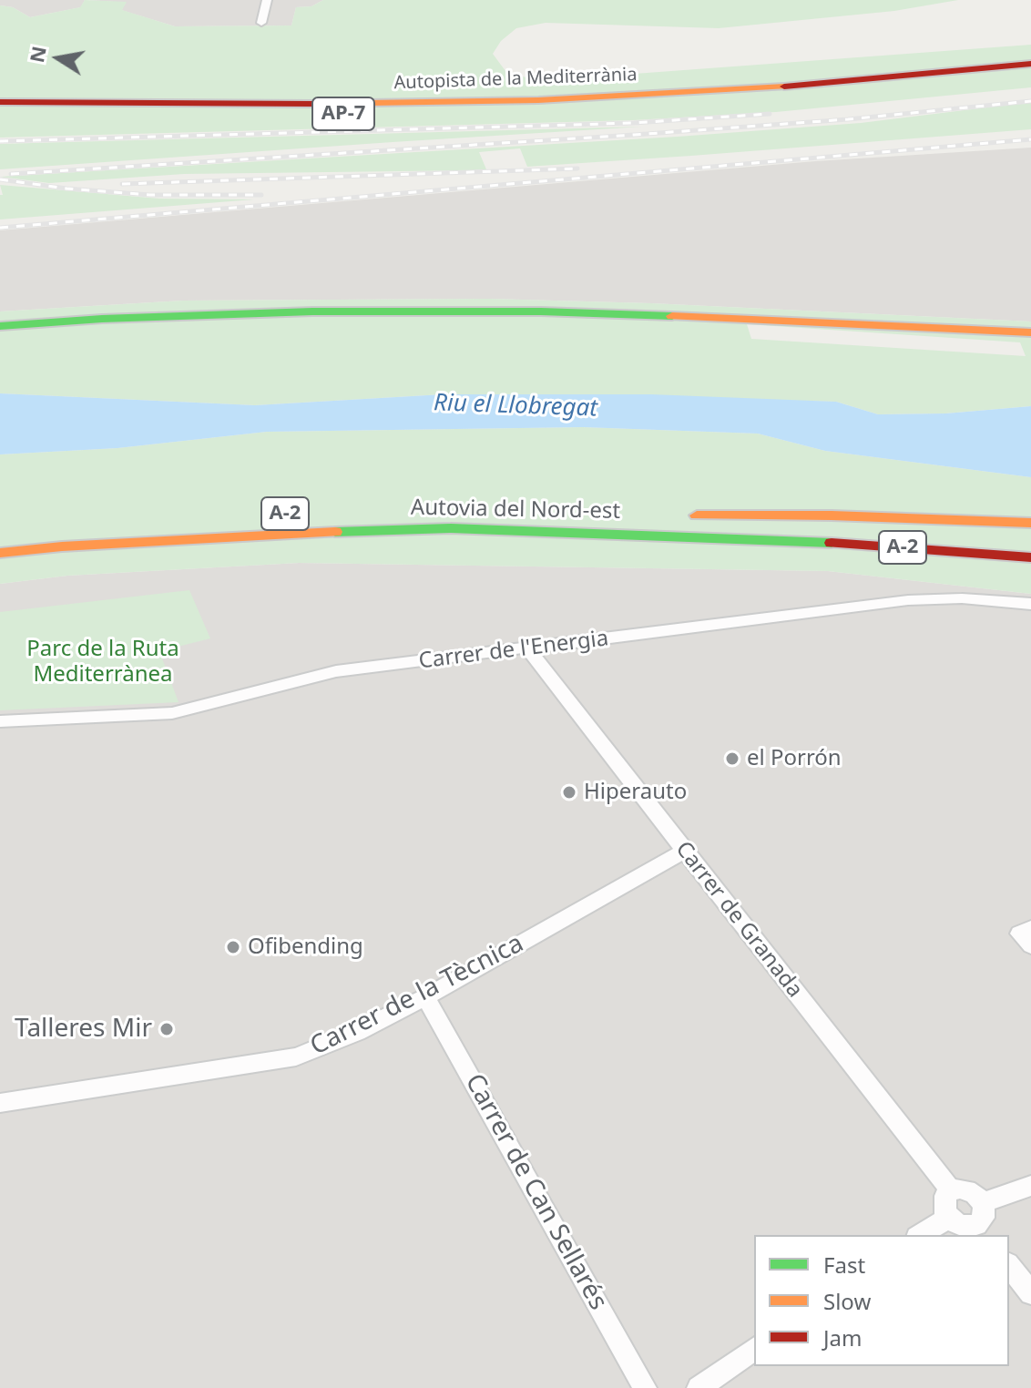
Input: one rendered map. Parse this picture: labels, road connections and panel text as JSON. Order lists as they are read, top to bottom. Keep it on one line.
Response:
{"streets":{"main road":["Autopista de la Mediterrània","AP-7","Autovia del Nord-est","A-2"],"street":["Carrer de l'Energia","Carrer de Granada","Carrer de la Tècnica","Carrer de Can Sellarés"]},"crossings":[["Carrer de l'Energia","Carrer de Granada"],["Carrer de Granada","Carrer de la Tècnica"],["Carrer de la Tècnica","Carrer de Can Sellarés"]],"water":["Riu el Llobregat"],"parks":["Parc de la Ruta Mediterrànea"],"places":["el Porrón","Hiperauto","Ofibending","Talleres Mir"],"legend":["Fast","Slow","Jam"],"north":"left"}
